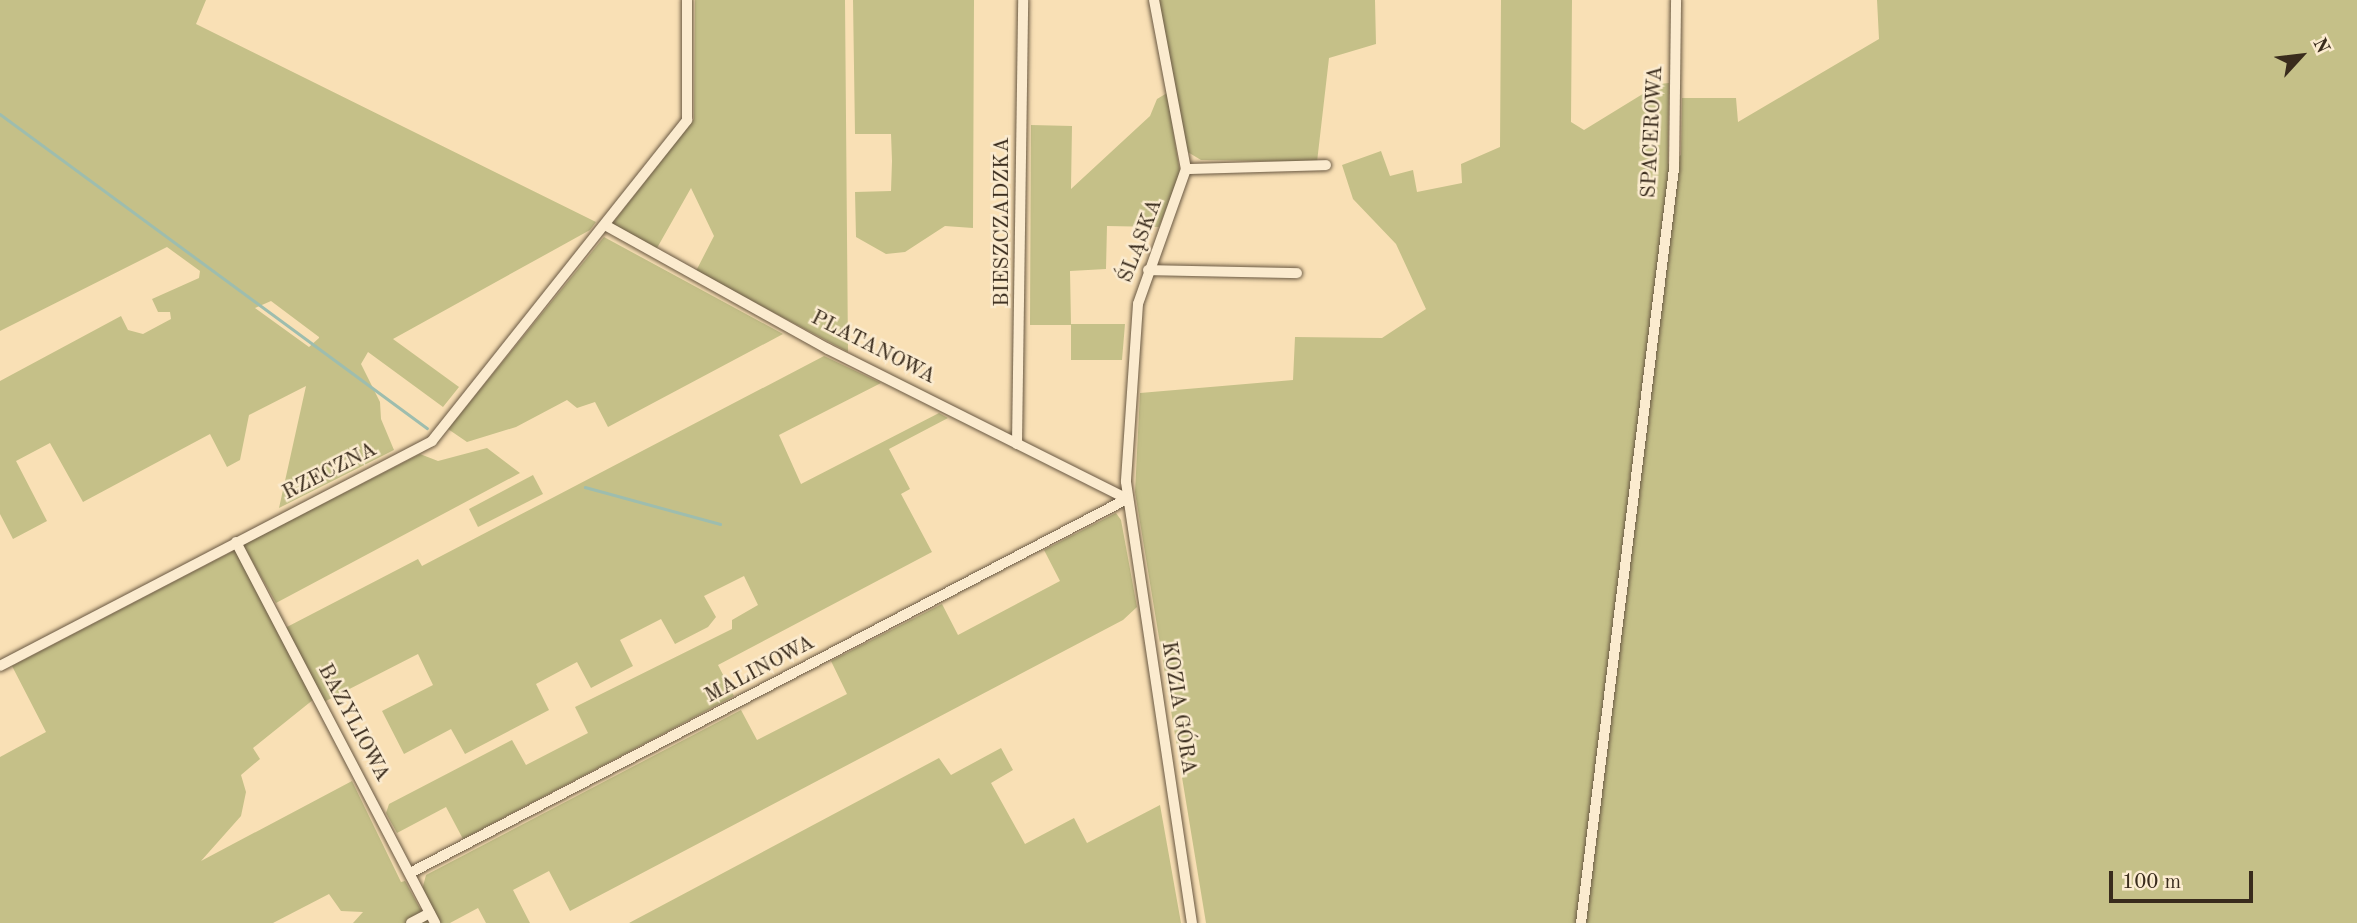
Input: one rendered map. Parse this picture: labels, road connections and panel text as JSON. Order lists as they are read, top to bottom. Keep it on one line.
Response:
{"streets":{"street":["SPACEROWA","BIESZCZADZKA","ŚLĄSKA","PLATANOWA","RZECZNA","MALINOWA","KOZIA GÓRA","BAZYLIOWA"]},"crossings":[["BIESZCZADZKA","PLATANOWA"],["ŚLĄSKA","PLATANOWA"],["ŚLĄSKA","MALINOWA"],["ŚLĄSKA","KOZIA GÓRA"],["PLATANOWA","RZECZNA"],["PLATANOWA","MALINOWA"],["PLATANOWA","KOZIA GÓRA"],["RZECZNA","BAZYLIOWA"],["MALINOWA","KOZIA GÓRA"],["MALINOWA","BAZYLIOWA"]],"scale_bar":"100 m","north":"top right"}
